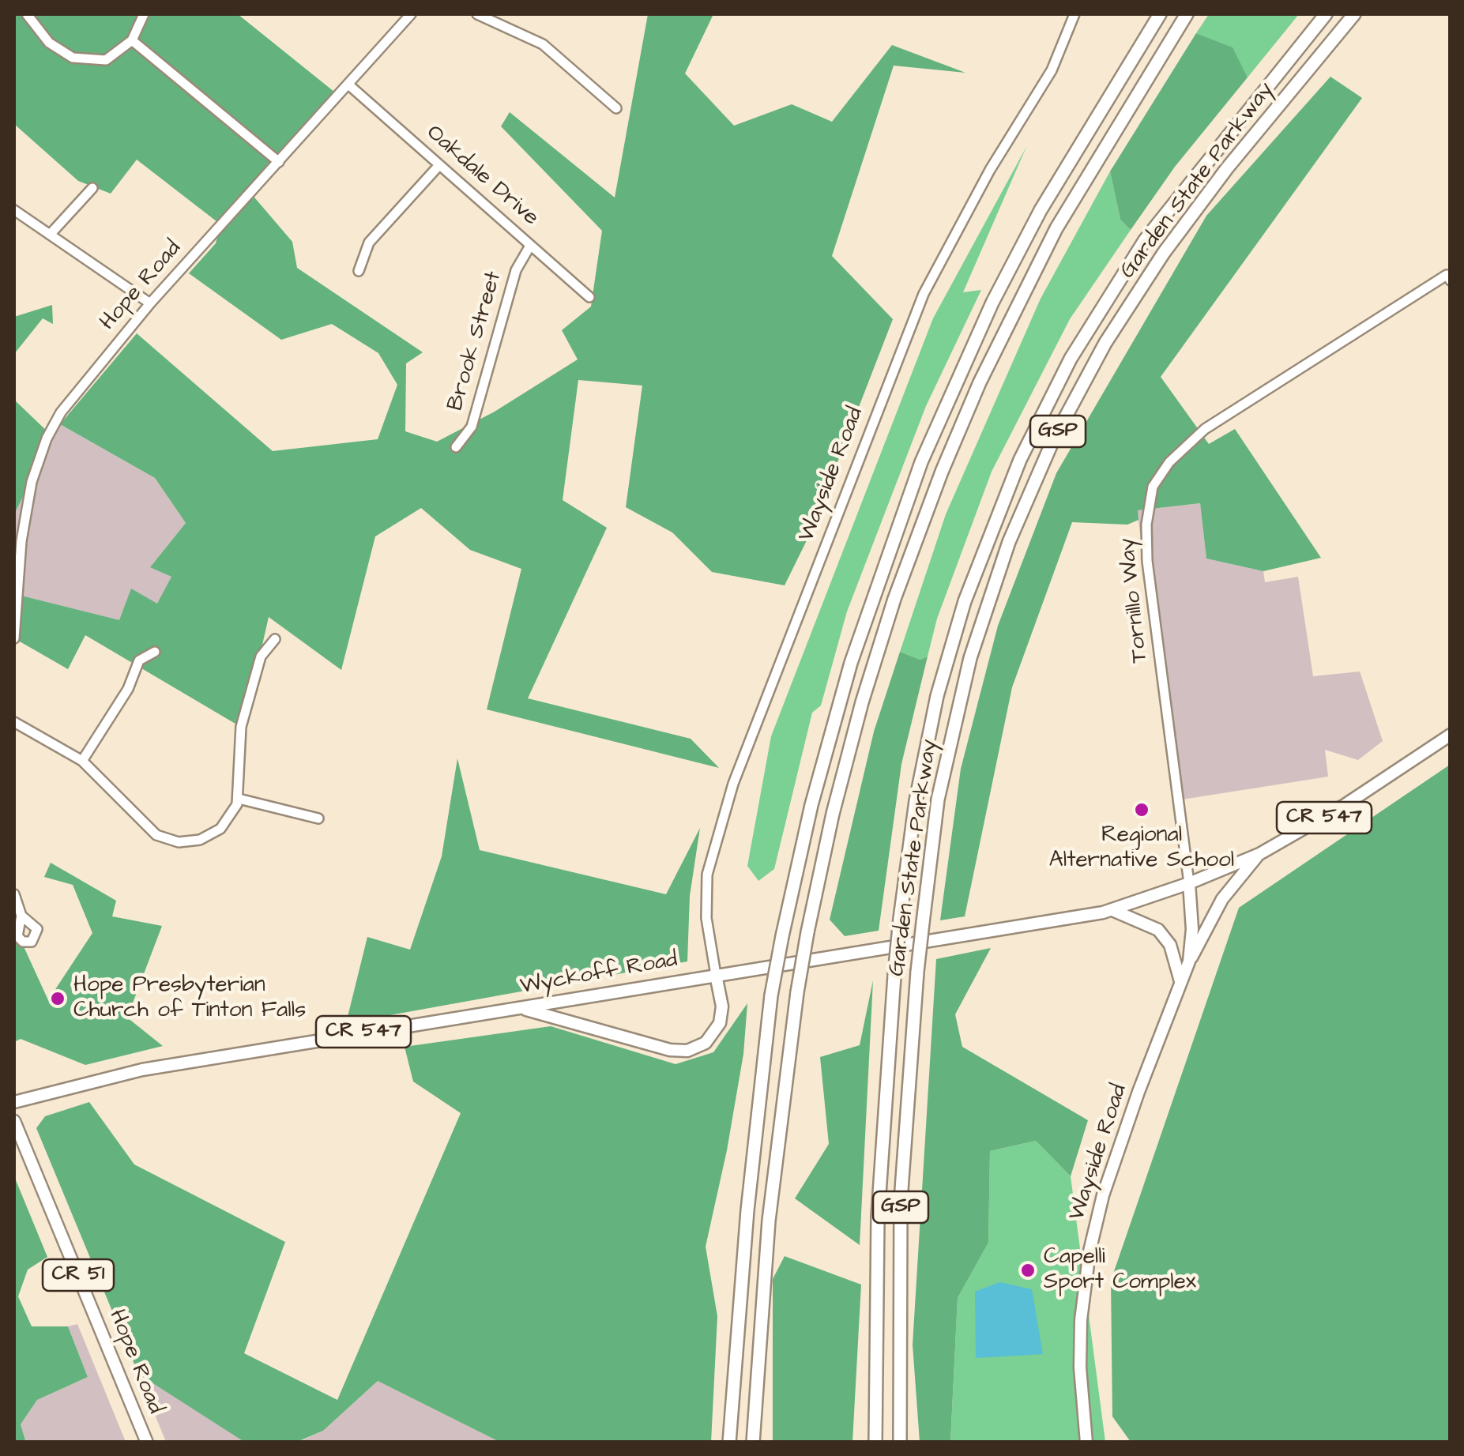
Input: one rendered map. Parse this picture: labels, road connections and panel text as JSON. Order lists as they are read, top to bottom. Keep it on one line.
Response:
{"streets":{"highway":["Garden State Parkway","GSP"],"main road":["Hope Road","Wayside Road","CR 547","Wyckoff Road","CR 51"],"street":["Oakdale Drive","Brook Street","Tornillo Way"]},"crossings":[["Oakdale Drive","Hope Road"],["Oakdale Drive","Brook Street"],["Wayside Road","Tornillo Way"],["Wayside Road","CR 547"],["Wayside Road","Wyckoff Road"],["Tornillo Way","CR 547"],["Tornillo Way","Wyckoff Road"],["CR 547","Wyckoff Road"]],"places":["Regional Alternative School","Hope Presbyterian Church of Tinton Falls","Capelli Sport Complex"]}
